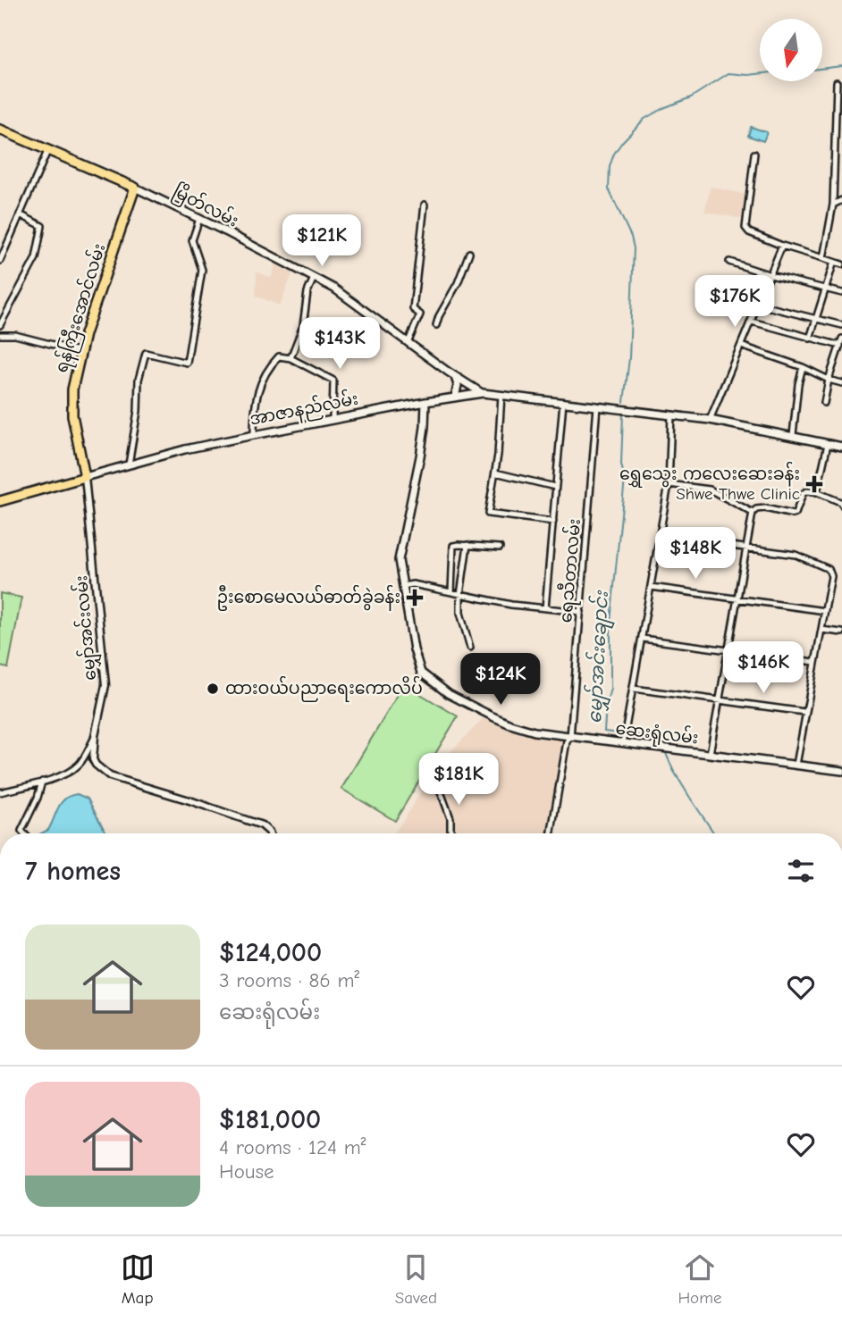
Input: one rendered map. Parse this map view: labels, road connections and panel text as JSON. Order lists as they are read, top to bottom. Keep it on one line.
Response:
{"streets":{"highway":["ရန်ကြီးအောင်လမ်း","အာဇာနည်လမ်း"],"main road":["မြိတ်လမ်း","ဆေးရုံလမ်း"],"street":["ရေသီတာလမ်း","မျှော်အင်းလမ်း"]},"crossings":[["မြိတ်လမ်း","ရန်ကြီးအောင်လမ်း"],["မြိတ်လမ်း","အာဇာနည်လမ်း"],["ရန်ကြီးအောင်လမ်း","အာဇာနည်လမ်း"],["ရန်ကြီးအောင်လမ်း","မျှော်အင်းလမ်း"],["အာဇာနည်လမ်း","ရေသီတာလမ်း"],["အာဇာနည်လမ်း","မျှော်အင်းလမ်း"],["အာဇာနည်လမ်း","ဆေးရုံလမ်း"],["ရေသီတာလမ်း","ဆေးရုံလမ်း"]],"water":["မျှော်အင်းချောင်း"],"places":{"health":["ရွှေသွေး ကလေးဆေးခန်း Shwe Thwe Clinic","ဦးစောမေလယ်ဓာတ်ခွဲခန်း"],"other":["ထားဝယ်ပညာရေးကောလိပ်"]},"north":"bottom","page":{"price":["$121K","$176K","$143K","$148K","$146K","$124K","$181K"],"heading":"7 homes","list":[{"name":"$124,000","note":"3 rooms · 86 m² · ဆေးရုံလမ်း"},{"name":"$181,000","note":"4 rooms · 124 m² · House"}],"tabs":["Map","Saved","Home"]}}
